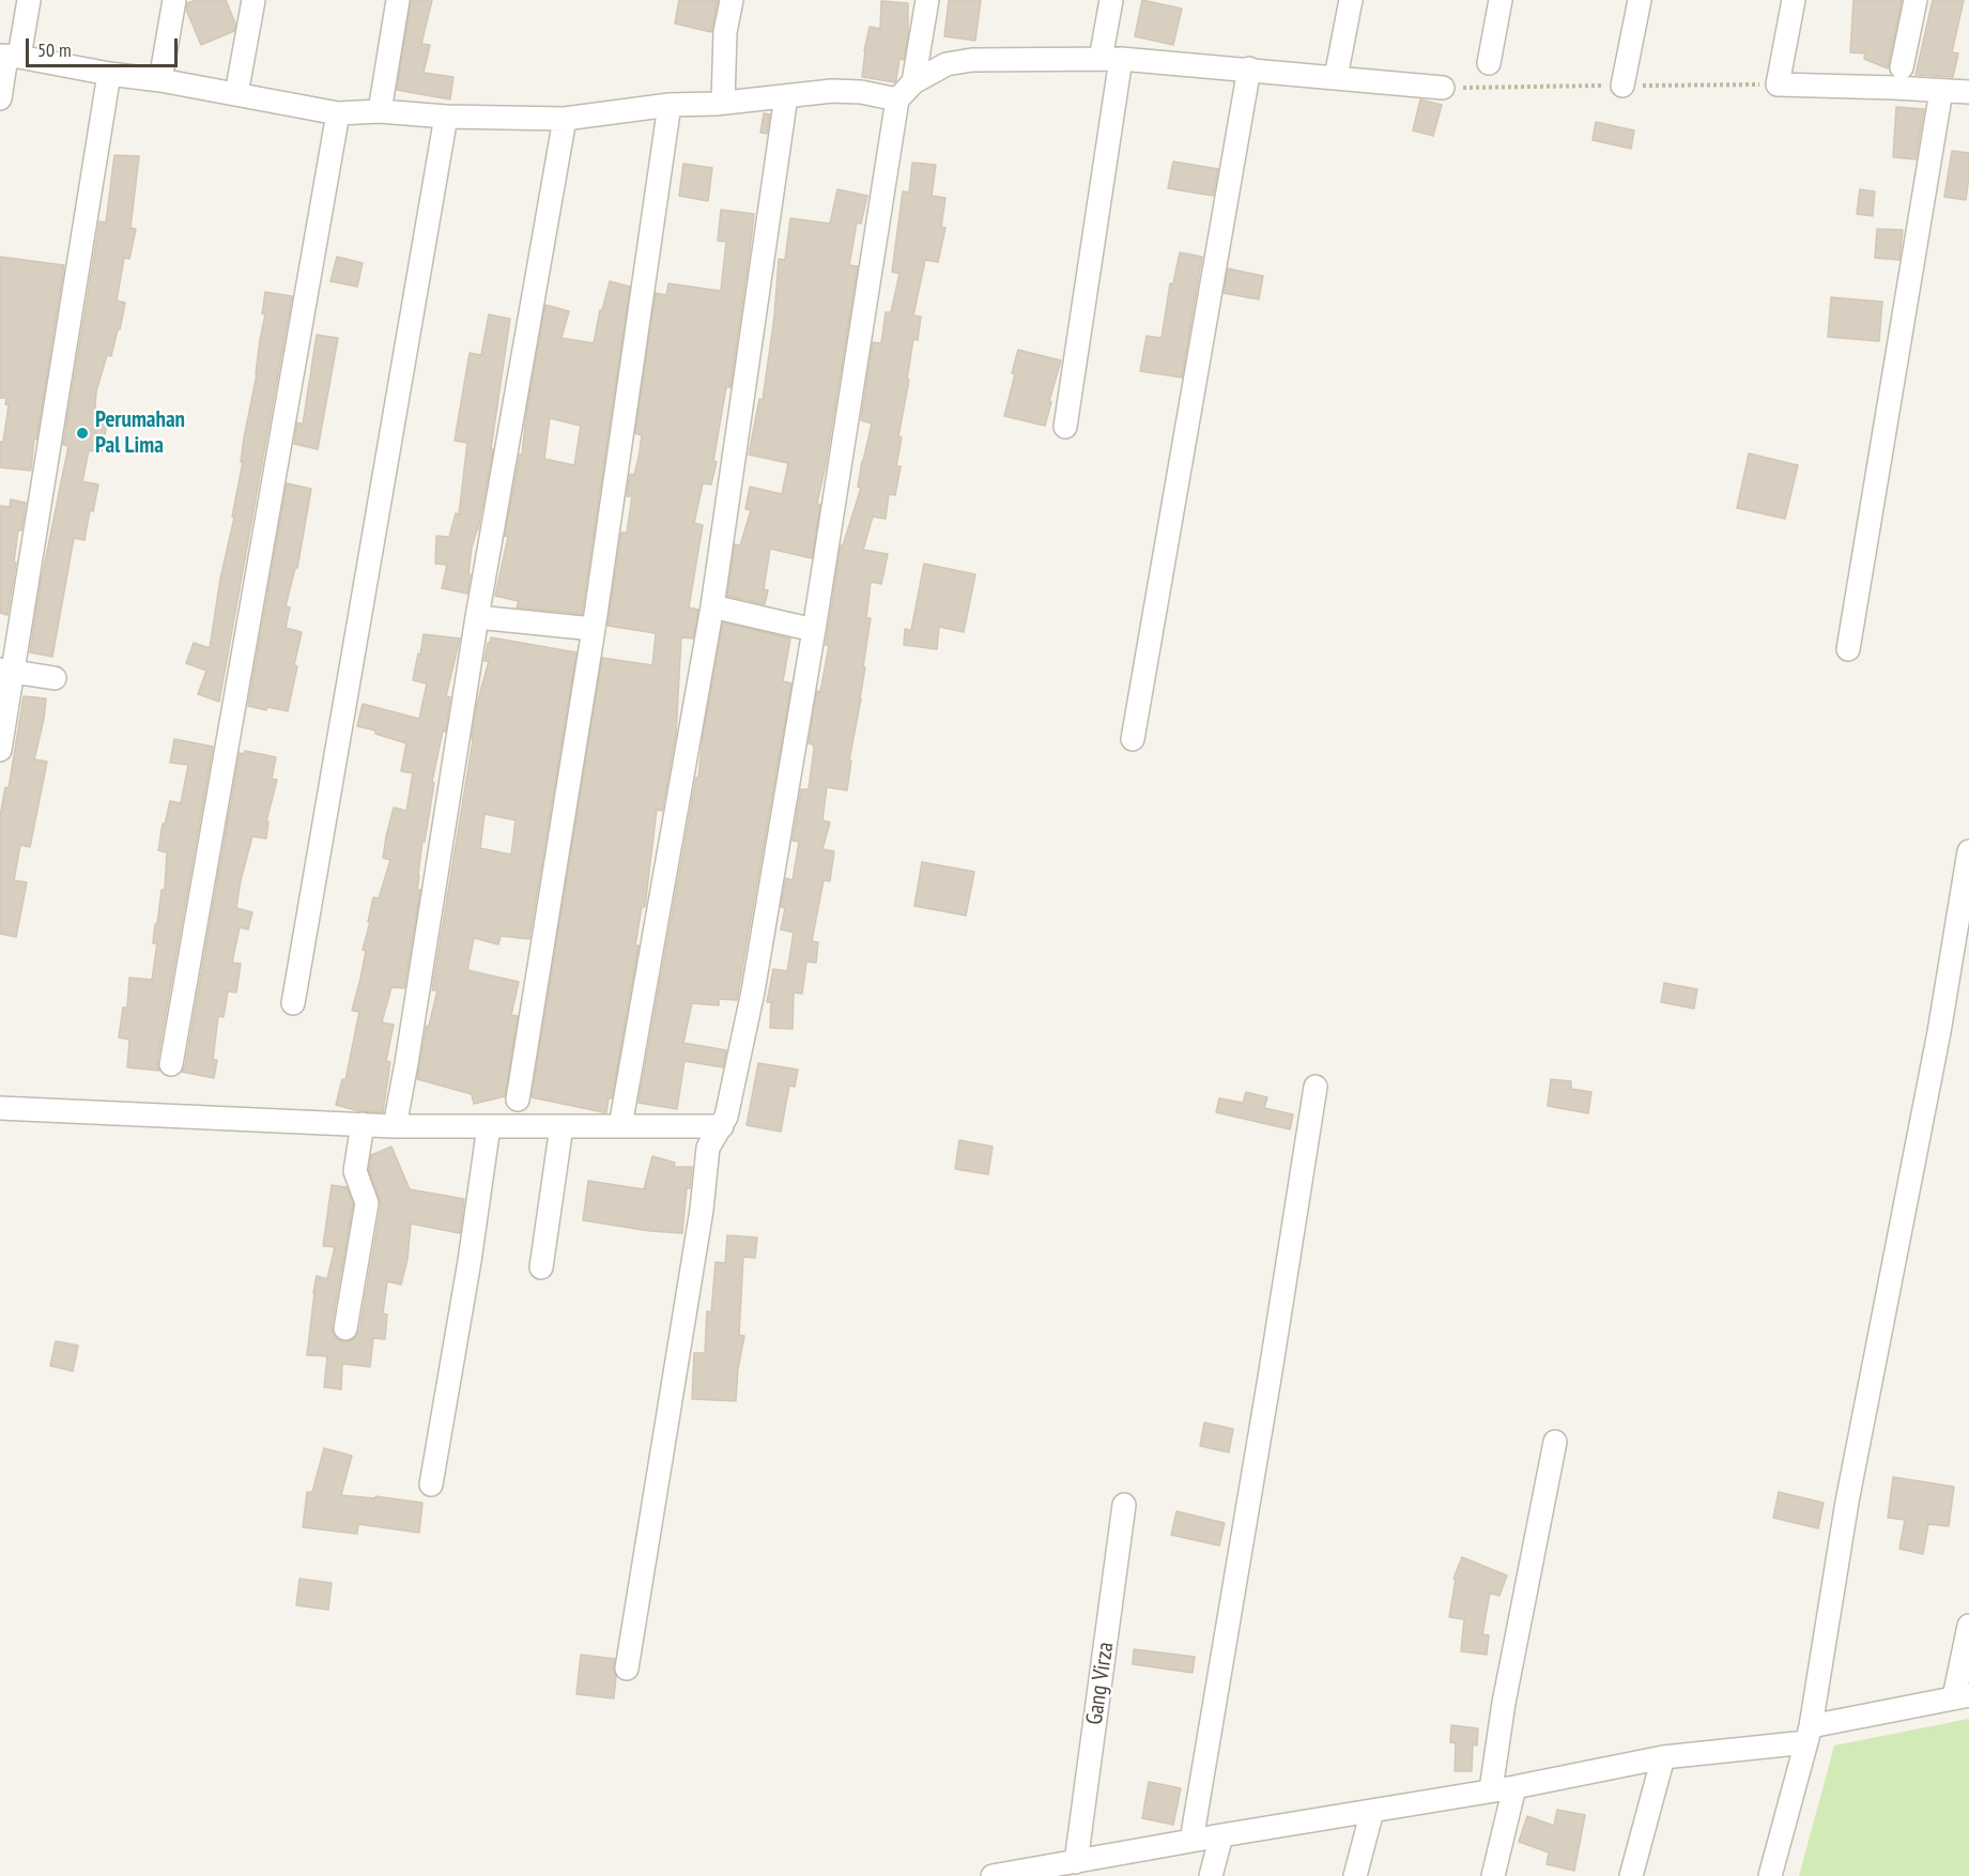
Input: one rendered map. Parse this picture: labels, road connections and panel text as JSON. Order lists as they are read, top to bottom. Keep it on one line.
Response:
{"streets":{"street":["Gang Virza"]},"places":["Perumahan Pal Lima"],"scale_bar":"50 m"}
